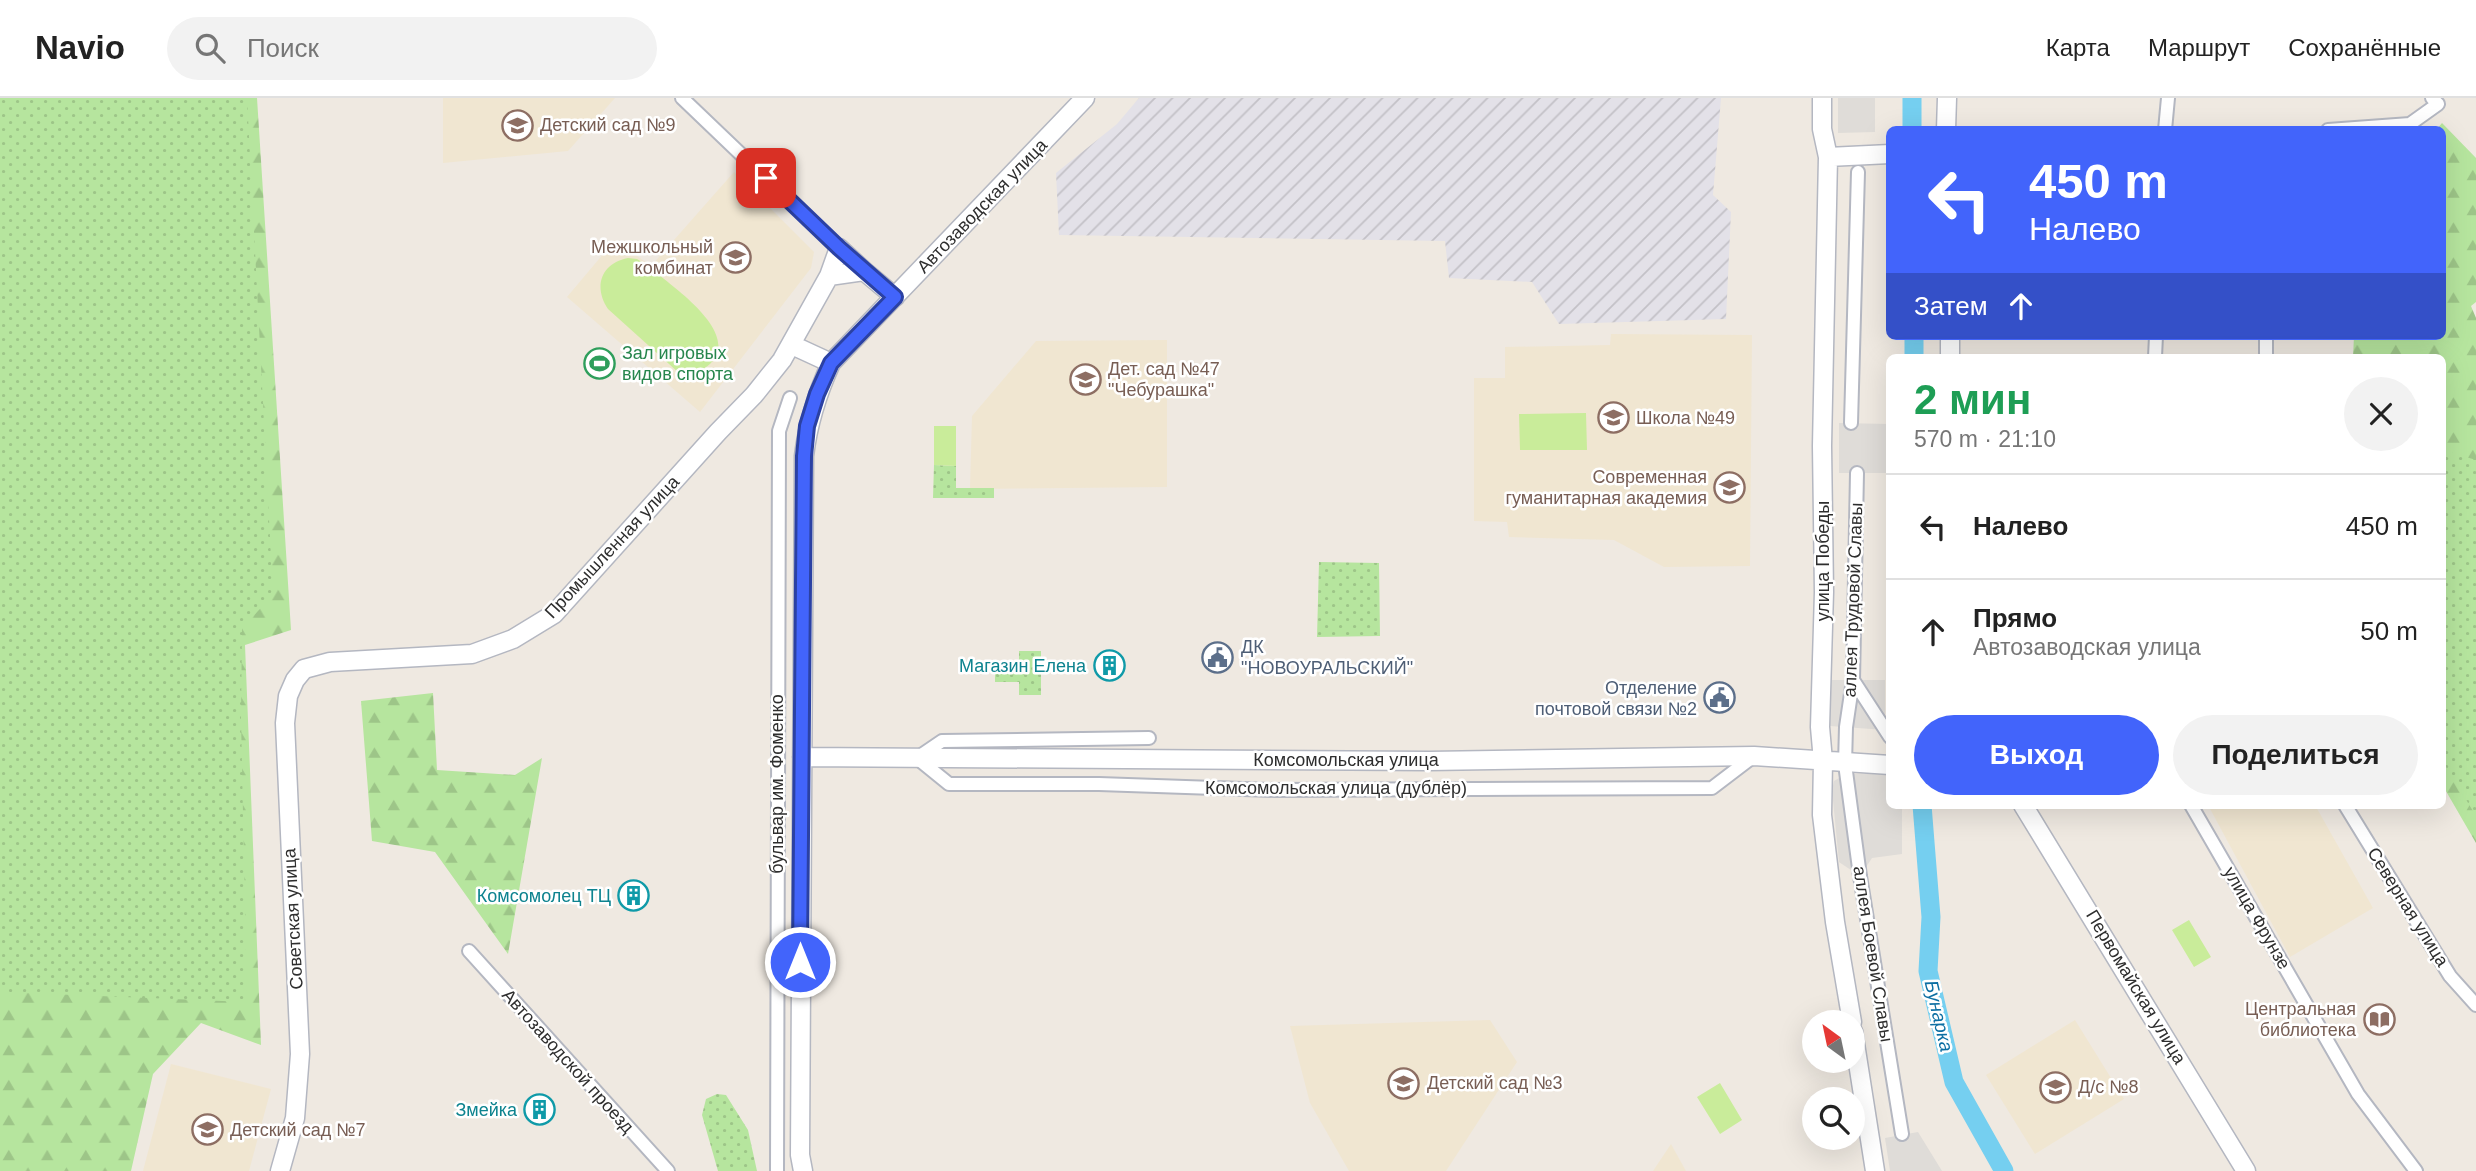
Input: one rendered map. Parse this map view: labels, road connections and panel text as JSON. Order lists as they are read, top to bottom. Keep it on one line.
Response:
{"streets":{"street":["Автозаводская улица","Промышленная улица","улица Победы","аллея Трудовой Славы","Комсомольская улица","бульвар им. Фоменко","Комсомольская улица (дублёр)","Северная улица","улица Фрунзе","Советская улица","аллея Боевой Славы","Первомайская улица","Автозаводской проезд"]},"crossings":[["Автозаводская улица","Комсомольская улица"],["Промышленная улица","Советская улица"],["улица Победы","Комсомольская улица"],["аллея Трудовой Славы","Комсомольская улица"],["аллея Трудовой Славы","аллея Боевой Славы"],["Комсомольская улица","Комсомольская улица (дублёр)"],["Комсомольская улица","аллея Боевой Славы"]],"water":["Бунарка"],"places":{"school or university":["Детский сад №9","Межшкольный комбинат","Дет. сад №47 \"Чебурашка\"","Школа №49","Современная гуманитарная академия","Детский сад №3","Д/с №8","Детский сад №7"],"sports":["Зал игровых видов спорта"],"public building":["ДК \"НОВОУРАЛЬСКИЙ\"","Отделение почтовой связи №2"],"building":["Магазин Елена","Комсомолец ТЦ","Змейка"],"library":["Центральная библиотека"]},"north":"top left","page":{"header":"Navio","search":"Поиск","nav":["Карта","Маршрут","Сохранённые"],"turn":["450 m","Налево"],"then":"Затем","heading":["2 мин","570 m · 21:10"],"list":[{"name":"Налево","value":"450 m"},{"name":"Прямо","note":"Автозаводская улица","value":"50 m"}],"buttons":["Выход","Поделиться"]}}
